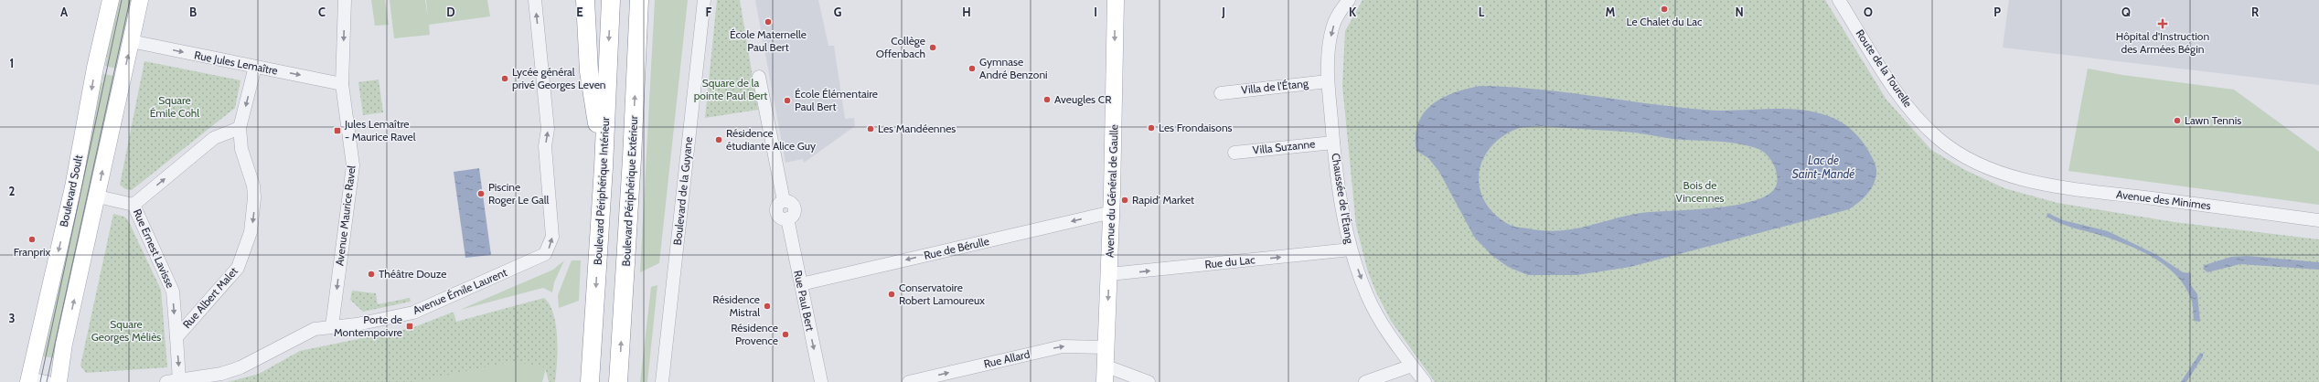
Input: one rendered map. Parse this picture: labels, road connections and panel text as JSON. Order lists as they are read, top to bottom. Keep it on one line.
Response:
{"streets":{"highway":["Boulevard Périphérique Intérieur","Boulevard Périphérique Extérieur"],"main road":["Boulevard Soult","Avenue du Général de Gaulle"],"street":["Rue Jules Lemaître","Route de la Tourelle","Villa de l'Étang","Villa Suzanne","Boulevard de la Guyane","Chaussée de l'Étang","Avenue des Minimes","Avenue Maurice Ravel","Rue Ernest Lavisse","Rue de Bérulle","Rue du Lac","Avenue Émile Laurent","Rue Albert Malet","Rue Paul Bert","Rue Allard"]},"crossings":[["Rue Jules Lemaître","Avenue Maurice Ravel"],["Rue Jules Lemaître","Rue Albert Malet"],["Route de la Tourelle","Avenue des Minimes"],["Villa de l'Étang","Chaussée de l'Étang"],["Villa Suzanne","Chaussée de l'Étang"],["Avenue du Général de Gaulle","Rue de Bérulle"],["Avenue du Général de Gaulle","Rue du Lac"],["Avenue du Général de Gaulle","Rue Allard"],["Chaussée de l'Étang","Rue du Lac"],["Avenue Maurice Ravel","Avenue Émile Laurent"],["Rue Ernest Lavisse","Rue Albert Malet"],["Rue de Bérulle","Rue Paul Bert"],["Avenue Émile Laurent","Rue Albert Malet"]],"one_way":["Rue Jules Lemaître","Avenue du Général de Gaulle","Chaussée de l'Étang","Avenue Maurice Ravel","Rue de Bérulle","Rue du Lac","Rue Albert Malet","Rue Allard"],"water":["Lac de Saint-Mandé"],"parks":["Square de la pointe Paul Bert","Square Émile Cohl","Bois de Vincennes","Square Georges Méliès"],"places":{"other":["Le Chalet du Lac","École Maternelle Paul Bert","Collège Offenbach","Gymnase André Benzoni","Lycée général privé Georges Leven","Aveugles CR","École Élémentaire Paul Bert","Lawn Tennis","Les Frondaisons","Les Mandéennes","Résidence étudiante Alice Guy","Piscine Roger Le Gall","Rapid' Market","Franprix","Théâtre Douze","Conservatoire Robert Lamoureux","Résidence Mistral","Résidence Provence"],"health":["Hôpital d'Instruction des Armées Bégin"],"transit":["Jules Lemaître - Maurice Ravel","Porte de Montempoivre"]},"grid":{"columns":["A","B","C","D","E","F","G","H","I","J","K","L","M","N","O","P","Q","R"],"rows":["1","2","3"]}}
